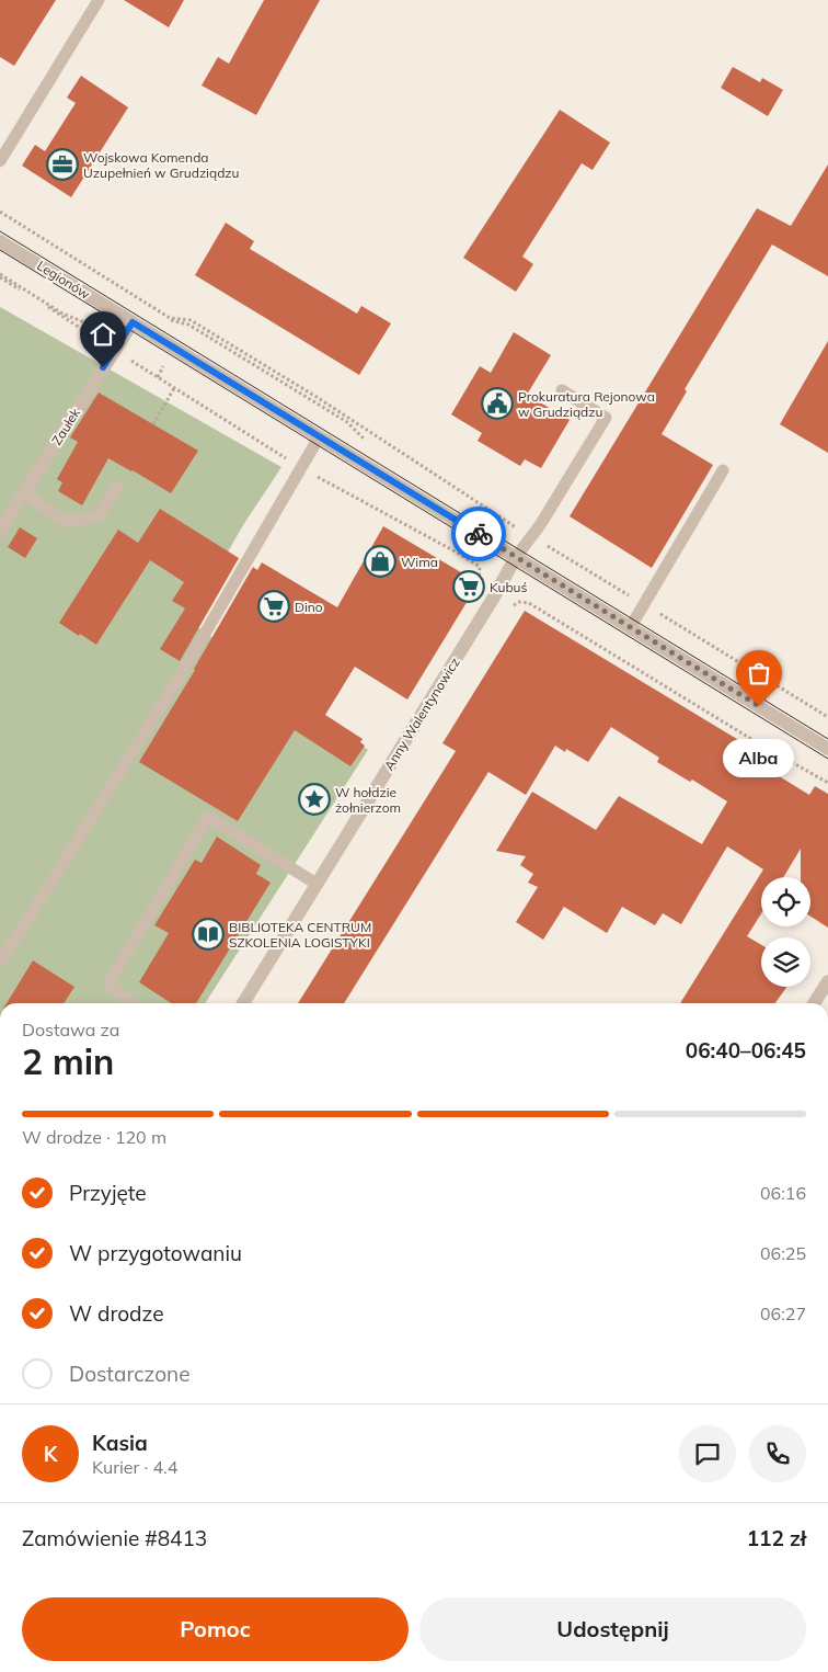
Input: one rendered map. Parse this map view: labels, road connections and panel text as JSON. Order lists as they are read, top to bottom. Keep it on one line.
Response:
{"streets":{"street":["Legionów","Zaułek","Anny Walentynowicz"]},"crossings":[["Legionów","Zaułek"],["Legionów","Anny Walentynowicz"]],"places":{"office":["Wojskowa Komenda Uzupełnień w Grudziądzu"],"public building":["Prokuratura Rejonowa w Grudziądzu"],"shop":["Wima"],"supermarket":["Kubuś","Dino"],"other":["Alba"],"place":["W hołdzie żołnierzom"],"library":["BIBLIOTEKA CENTRUM SZKOLENIA LOGISTYKI"]},"page":{"bubble":"Alba","heading":["2 min","Dostawa za","06:40–06:45"],"panel":["Kasia","Kurier · 4.4","Zamówienie #8413","112 zł"],"bar":"W drodze · 120 m","list":[["Przyjęte","06:16"],["W przygotowaniu","06:25"],["W drodze","06:27"],"Dostarczone"],"round":"K","buttons":["Pomoc","Udostępnij"]}}
